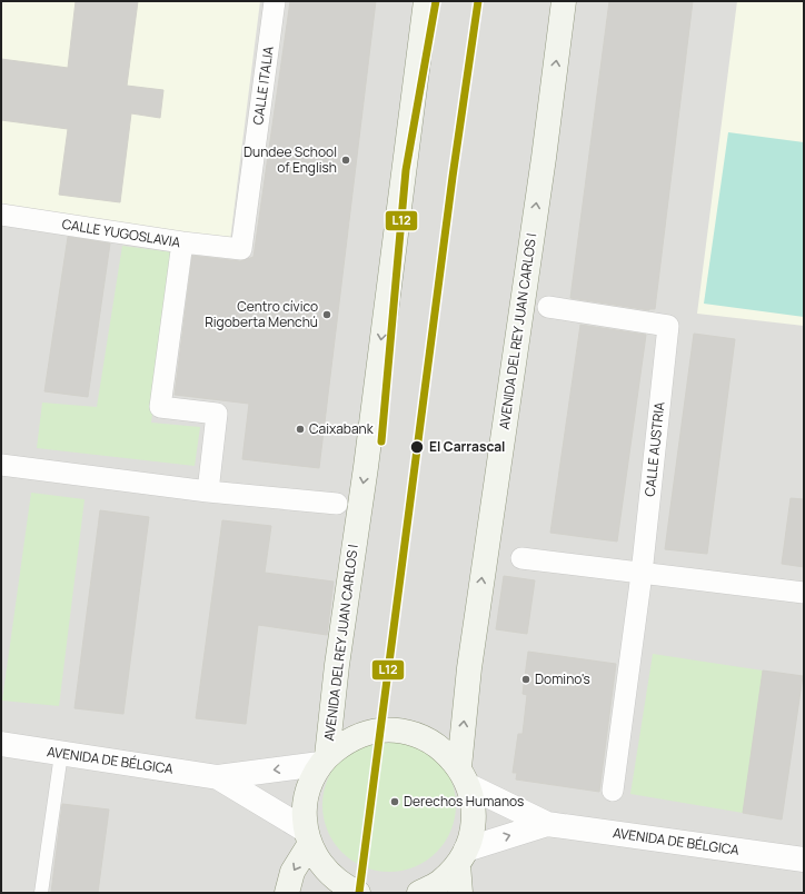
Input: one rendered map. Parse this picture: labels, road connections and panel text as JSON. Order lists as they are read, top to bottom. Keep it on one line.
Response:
{"streets":{"main road":["AVENIDA DEL REY JUAN CARLOS I"],"street":["CALLE ITALIA","CALLE YUGOSLAVIA","CALLE AUSTRIA","AVENIDA DE BÉLGICA"]},"crossings":[["CALLE ITALIA","CALLE YUGOSLAVIA"]],"places":["Dundee School of English","Centro cívico Rigoberta Menchú","Caixabank","El Carrascal","Domino's","Derechos Humanos"],"lines":["transit line L12"]}
